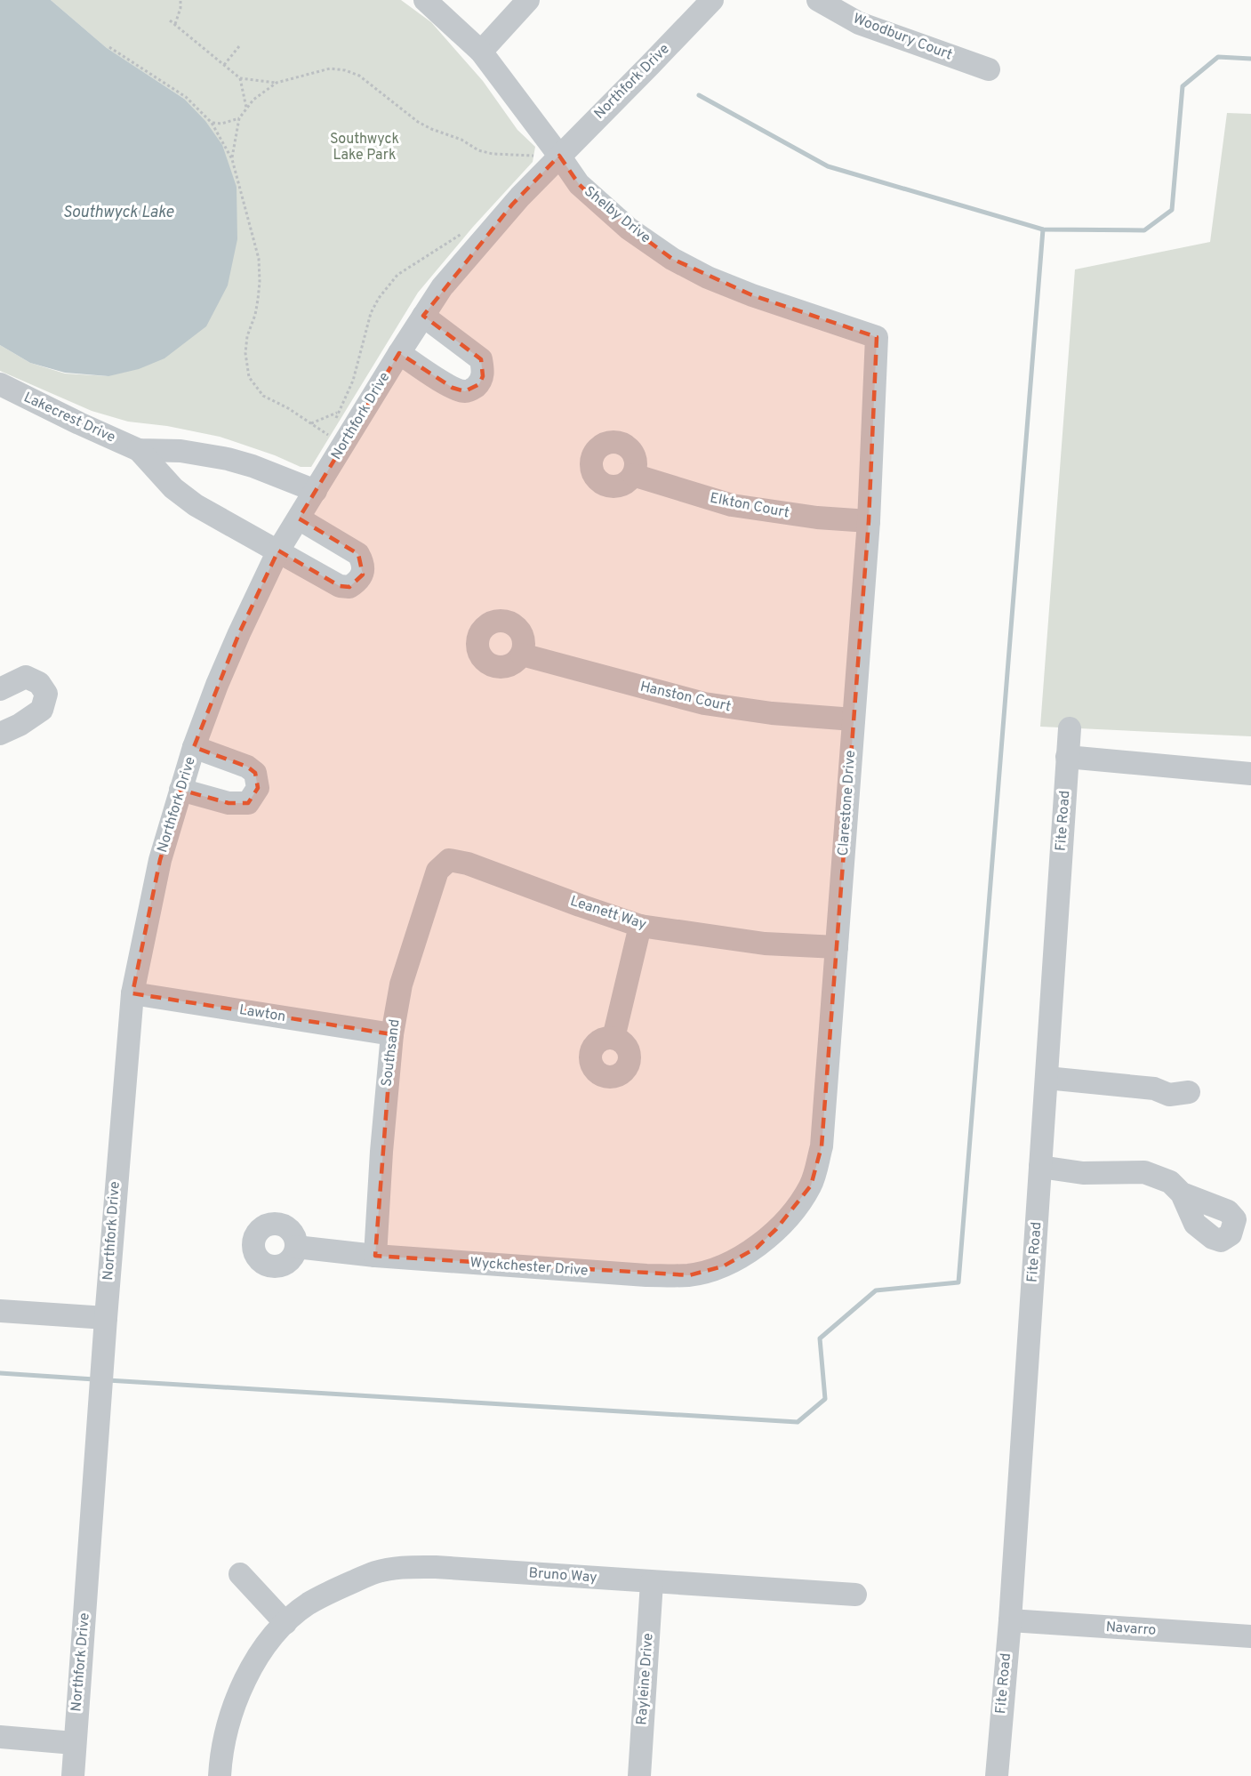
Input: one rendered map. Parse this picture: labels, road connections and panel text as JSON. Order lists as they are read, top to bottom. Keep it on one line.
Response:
{"streets":{"street":["Woodbury Court","Northfork Drive","Shelby Drive","Lakecrest Drive","Elkton Court","Hanston Court","Clarestone Drive","Fite Road","Leanett Way","Lawton","Southsand","Wyckchester Drive","Bruno Way","Navarro","Rayleine Drive"]},"crossings":[["Northfork Drive","Shelby Drive"],["Northfork Drive","Lakecrest Drive"],["Northfork Drive","Lawton"],["Shelby Drive","Clarestone Drive"],["Elkton Court","Clarestone Drive"],["Hanston Court","Clarestone Drive"],["Clarestone Drive","Leanett Way"],["Clarestone Drive","Wyckchester Drive"],["Fite Road","Navarro"],["Leanett Way","Southsand"],["Lawton","Southsand"],["Southsand","Wyckchester Drive"],["Bruno Way","Rayleine Drive"]],"water":["Southwyck Lake"],"parks":["Southwyck Lake Park"]}
